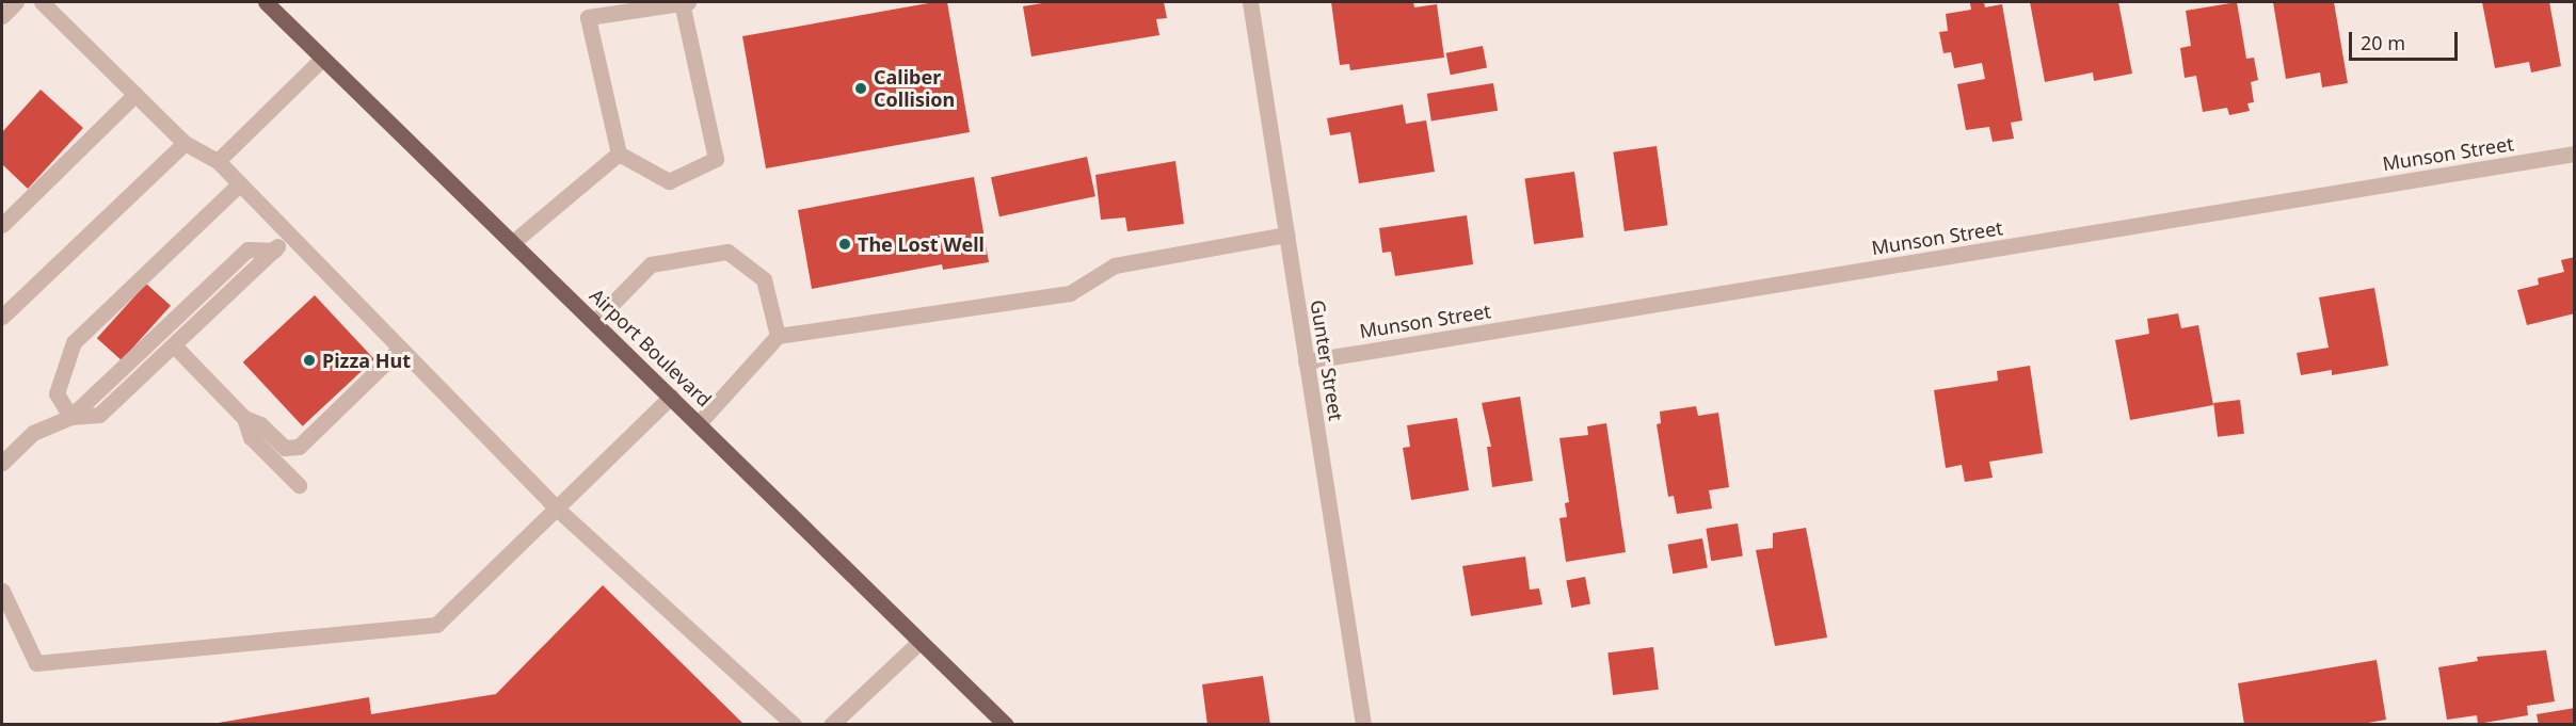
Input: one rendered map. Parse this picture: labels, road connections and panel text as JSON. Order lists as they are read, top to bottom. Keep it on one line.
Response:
{"streets":{"main road":["Airport Boulevard"],"street":["Munson Street","Gunter Street"]},"crossings":[["Munson Street","Gunter Street"]],"places":["Caliber Collision","The Lost Well","Pizza Hut"],"scale_bar":"20 m"}
